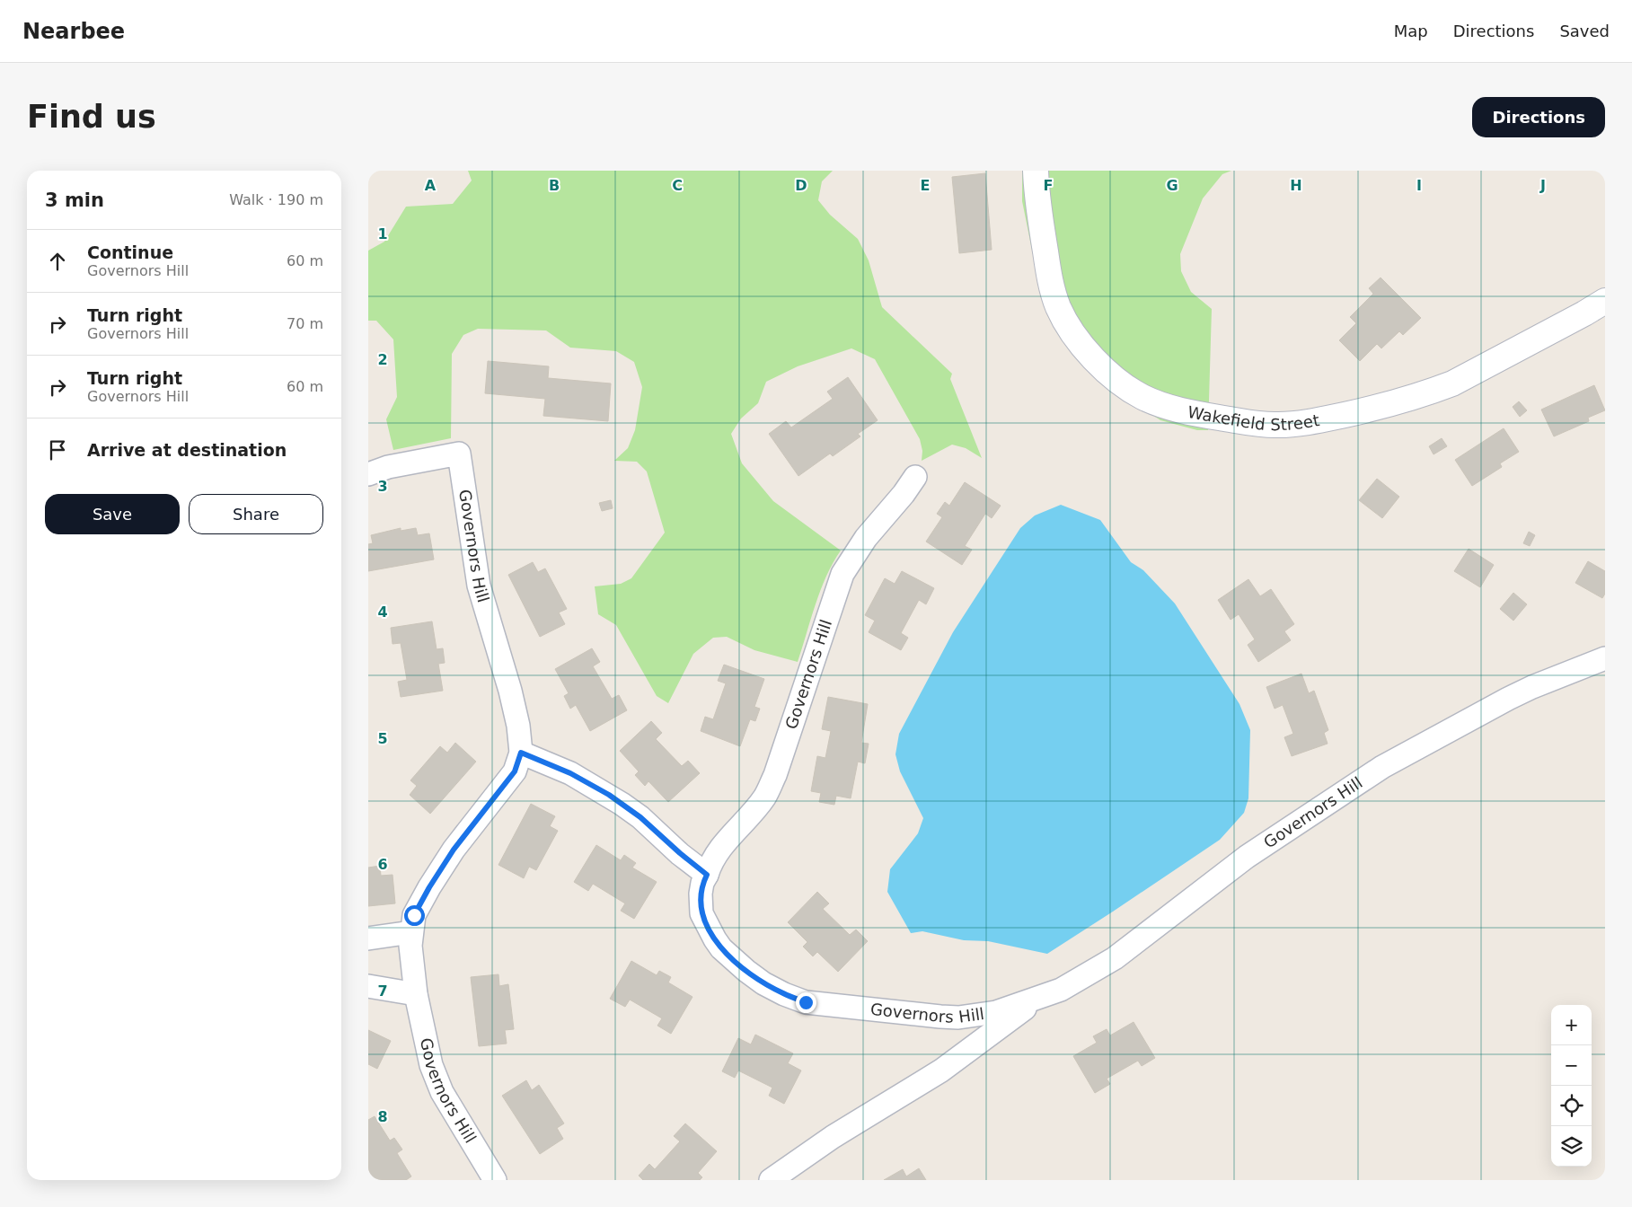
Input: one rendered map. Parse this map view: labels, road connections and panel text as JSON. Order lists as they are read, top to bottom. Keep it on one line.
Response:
{"streets":{"street":["Wakefield Street","Governors Hill"]},"page":{"header":"Nearbee","nav":["Map","Directions","Saved"],"buttons":["Directions",["Save","Share"]],"title":"Find us","heading":["3 min","Walk · 190 m"],"list":[["Continue","Governors Hill","60 m"],["Turn right","Governors Hill","70 m"],["Turn right","Governors Hill","60 m"],"Arrive at destination"],"map_buttons":["+","−"]},"grid":{"columns":["A","B","C","D","E","F","G","H","I","J"],"rows":["1","2","3","4","5","6","7","8"]}}
